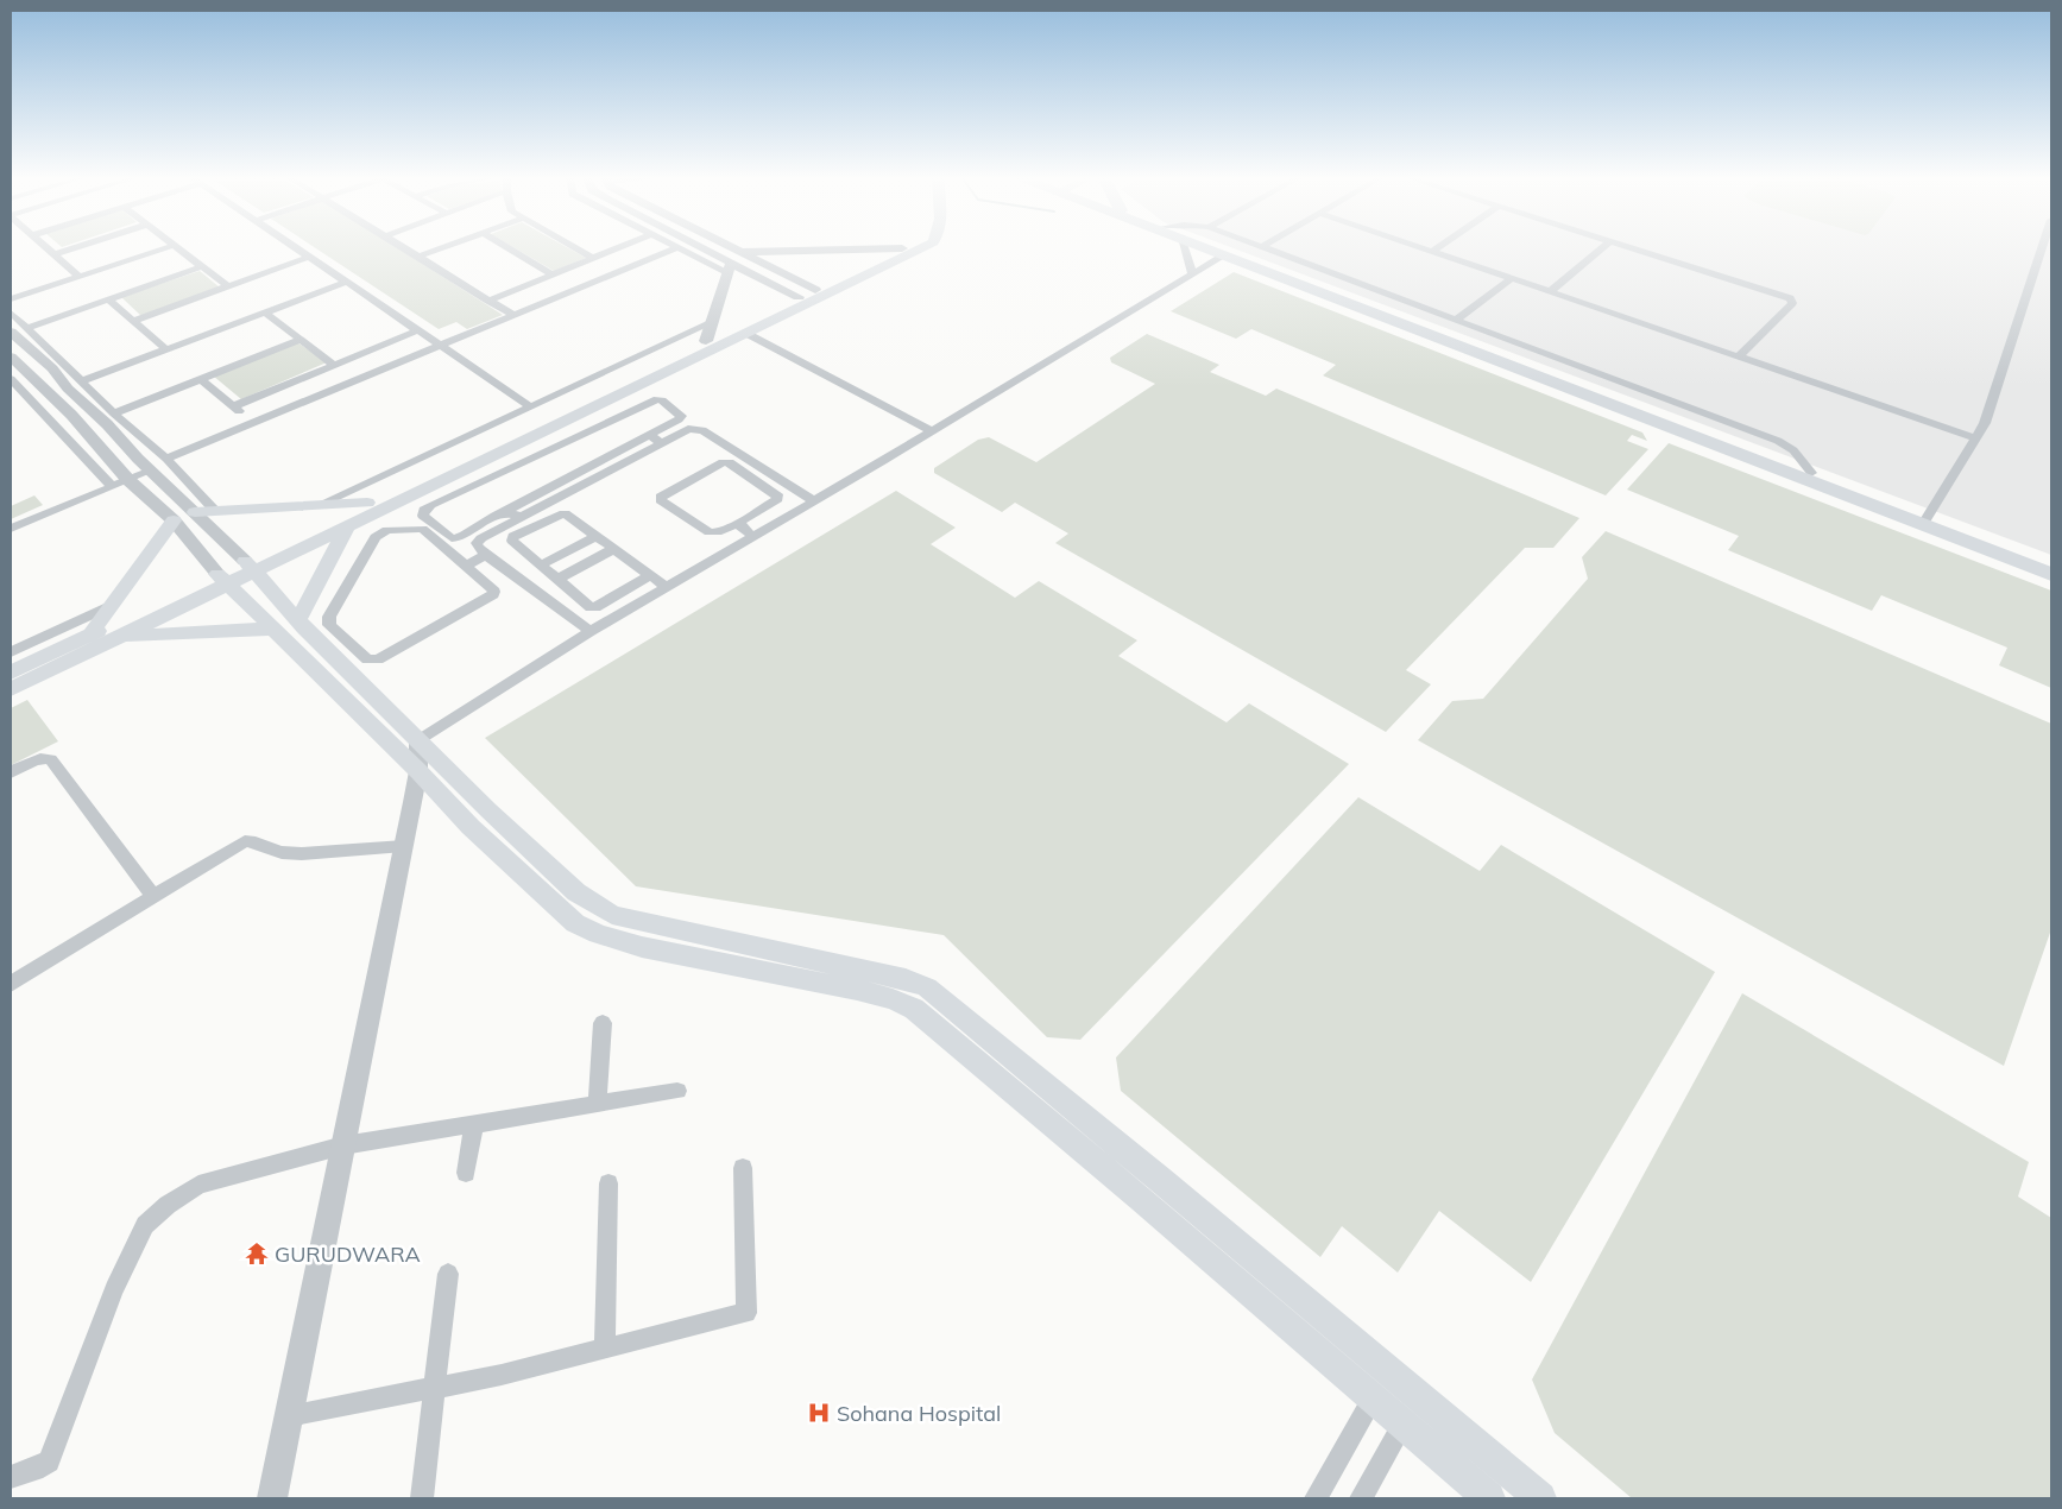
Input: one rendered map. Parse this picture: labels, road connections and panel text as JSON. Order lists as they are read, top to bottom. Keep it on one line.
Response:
{"places":{"temple":["GURUDWARA"],"hospital":["Sohana Hospital"]}}
